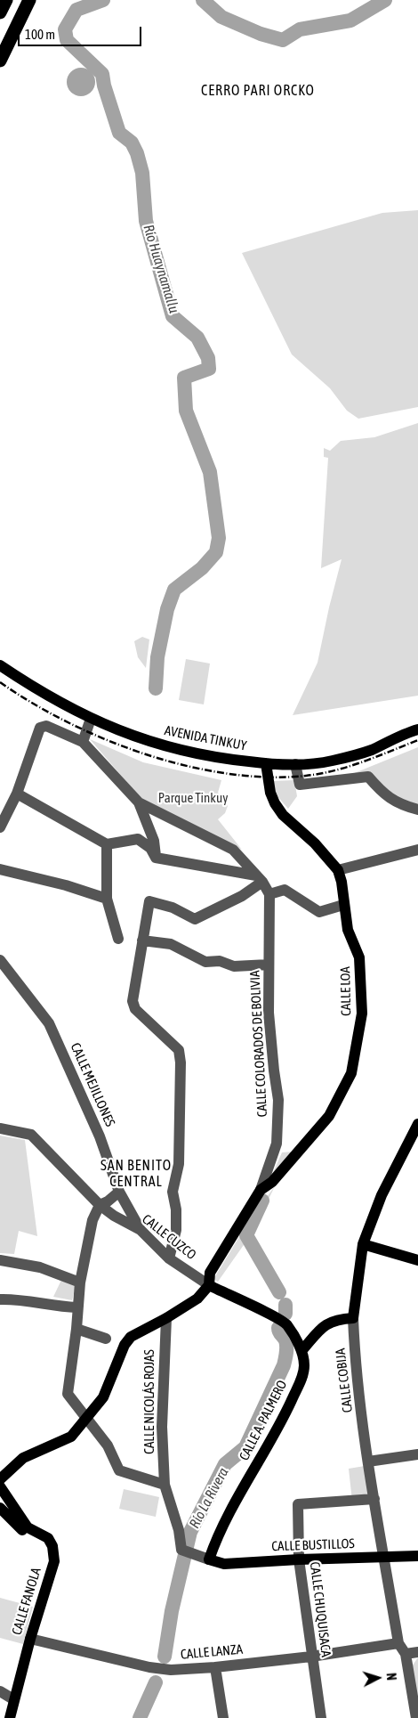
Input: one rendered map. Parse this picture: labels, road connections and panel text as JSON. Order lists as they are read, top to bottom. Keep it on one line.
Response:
{"streets":{"main road":["AVENIDA TINKUY","CALLE LOA","CALLE COLORADOS DE BOLIVIA","CALLE CUZCO","CALLE COBIJA","CALLE A. PALMERO","CALLE BUSTILLOS","CALLE FANOLA"],"street":["CALLE MEJILLONES","CALLE NICOLÁS ROJAS","CALLE CHUQUISACA","CALLE LANZA"]},"crossings":[["AVENIDA TINKUY","CALLE LOA"],["CALLE LOA","CALLE COLORADOS DE BOLIVIA"],["CALLE COLORADOS DE BOLIVIA","CALLE CUZCO"],["CALLE COLORADOS DE BOLIVIA","CALLE NICOLÁS ROJAS"],["CALLE MEJILLONES","CALLE CUZCO"],["CALLE CUZCO","CALLE A. PALMERO"],["CALLE COBIJA","CALLE BUSTILLOS"],["CALLE COBIJA","CALLE CHUQUISACA"],["CALLE COBIJA","CALLE LANZA"],["CALLE NICOLÁS ROJAS","CALLE A. PALMERO"],["CALLE NICOLÁS ROJAS","CALLE BUSTILLOS"],["CALLE A. PALMERO","CALLE BUSTILLOS"],["CALLE BUSTILLOS","CALLE CHUQUISACA"],["CALLE FANOLA","CALLE LANZA"],["CALLE CHUQUISACA","CALLE LANZA"]],"districts":["CERRO PARI ORCKO","SAN BENITO CENTRAL"],"water":["Río Huaynamallu","Río La Rivera"],"parks":["Parque Tinkuy"],"scale_bar":"100 m","north":"right"}
